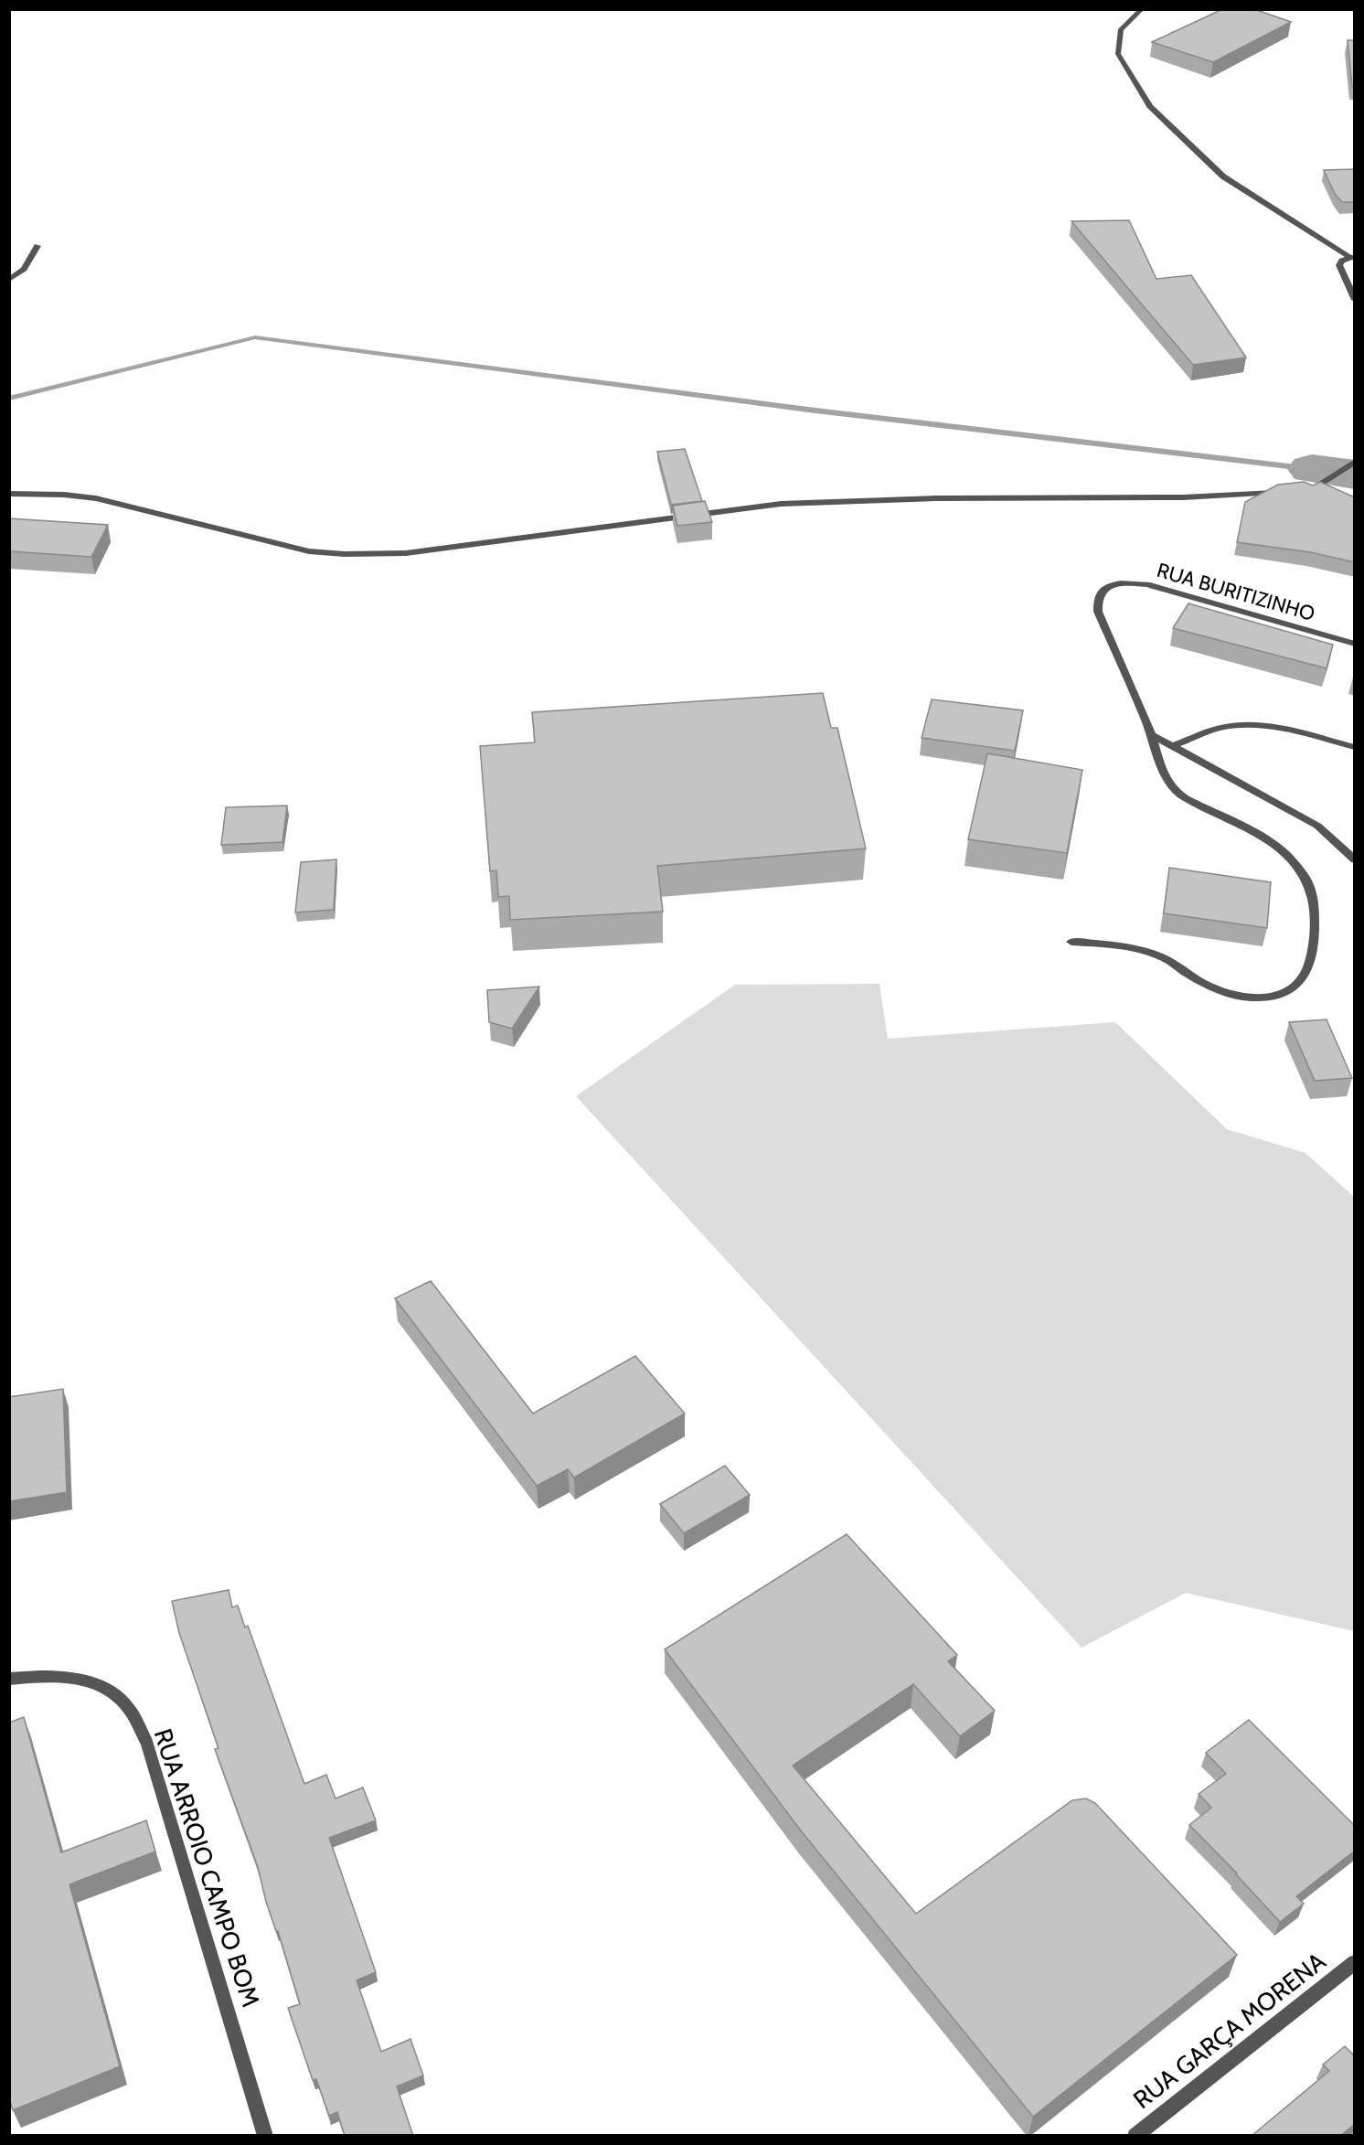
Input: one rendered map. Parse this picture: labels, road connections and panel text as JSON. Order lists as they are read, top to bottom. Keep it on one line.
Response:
{"streets":{"street":["RUA BURITIZINHO","RUA ARROIO CAMPO BOM","RUA GARÇA MORENA"]}}
